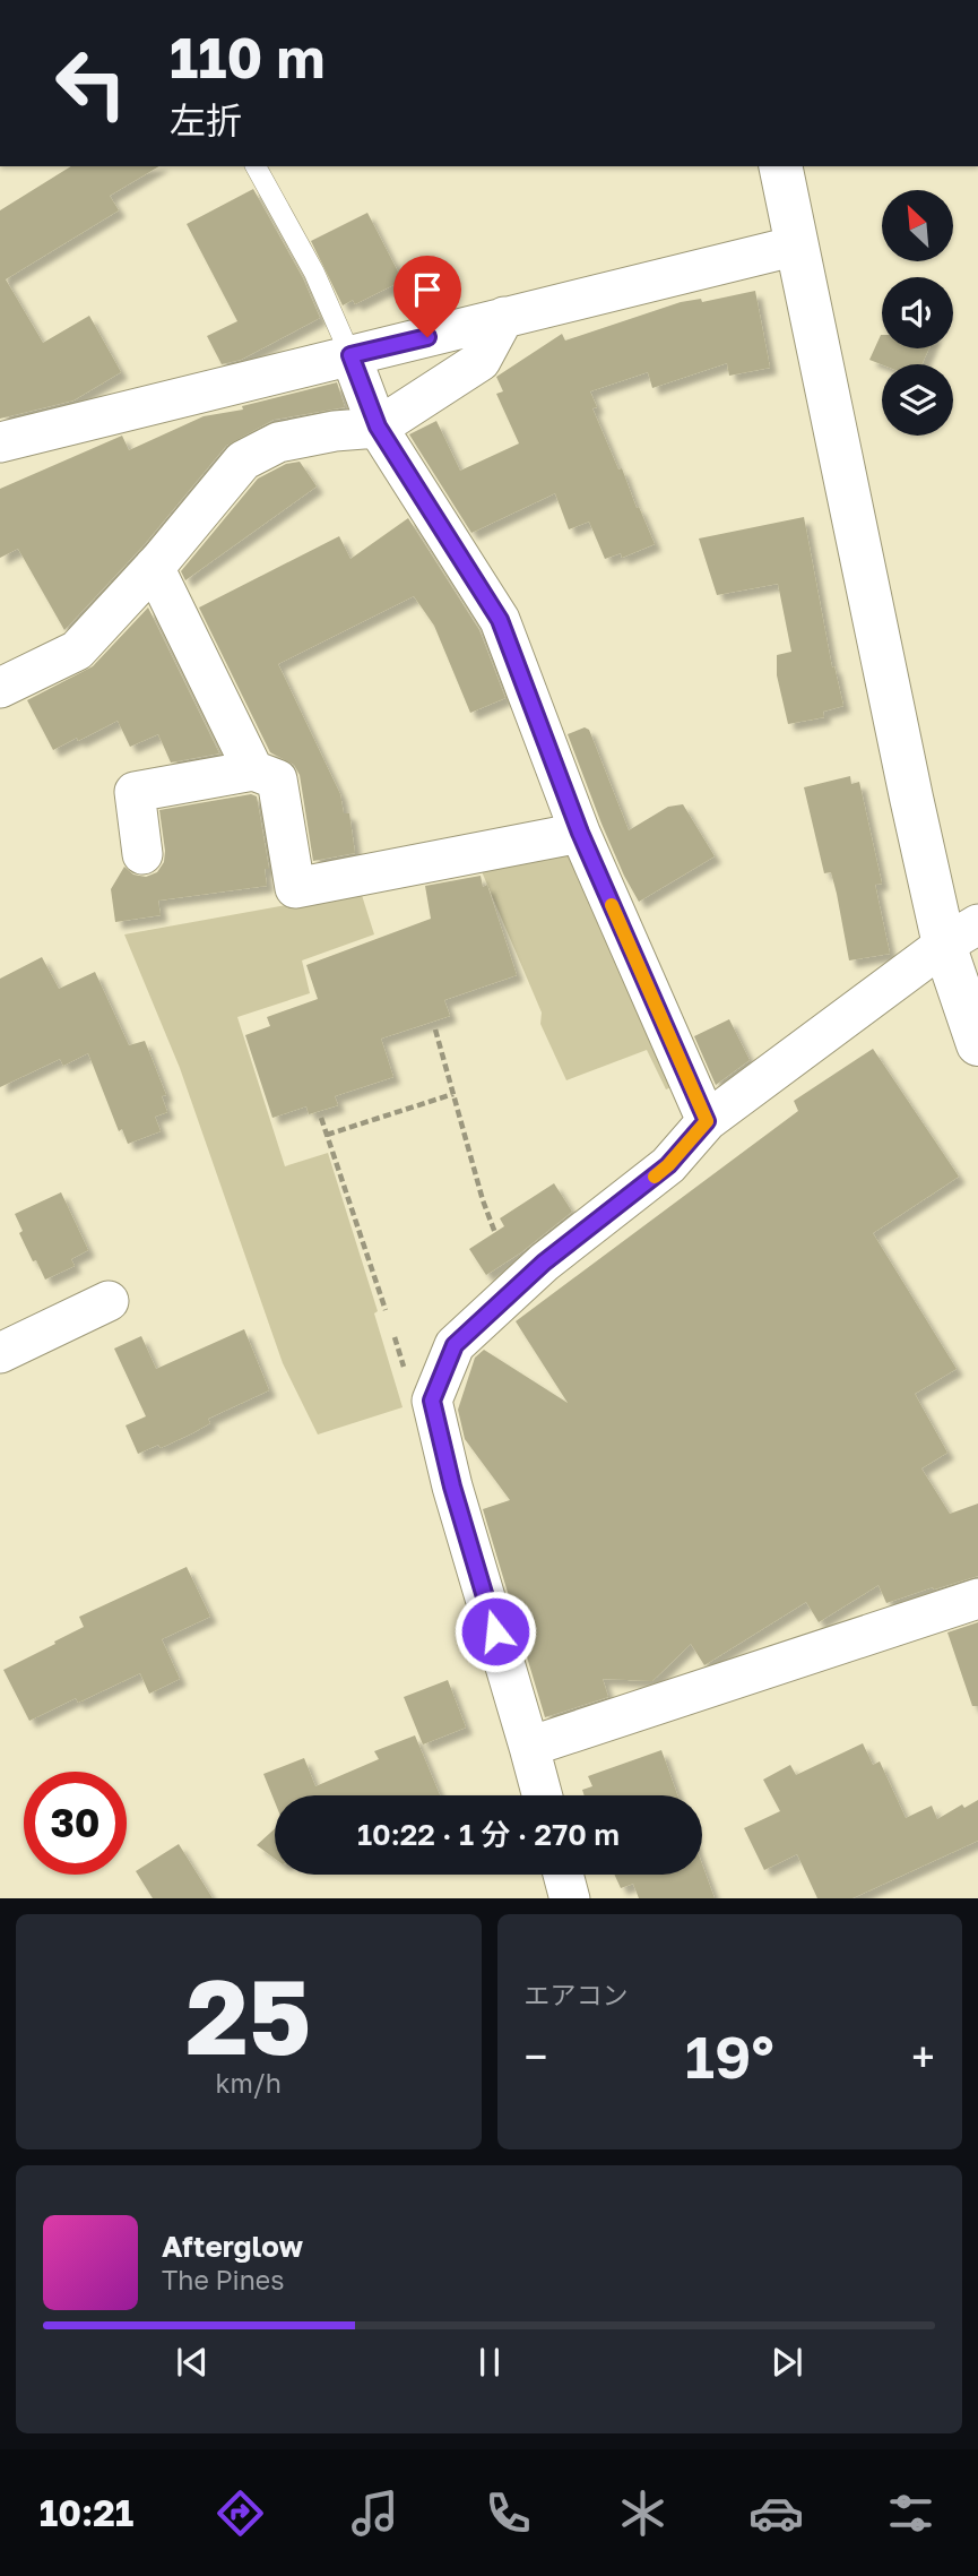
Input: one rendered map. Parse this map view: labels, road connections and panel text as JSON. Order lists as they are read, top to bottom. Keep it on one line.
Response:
{"north":"top left","page":{"turn":["110 m","左折"],"limit":"30","trip":"10:22 · 1 分 · 270 m","tile":[["25","km/h"],"エアコン"],"heat":["−","19°","+"],"song":["Afterglow","The Pines"],"tabs":"10:21"}}
